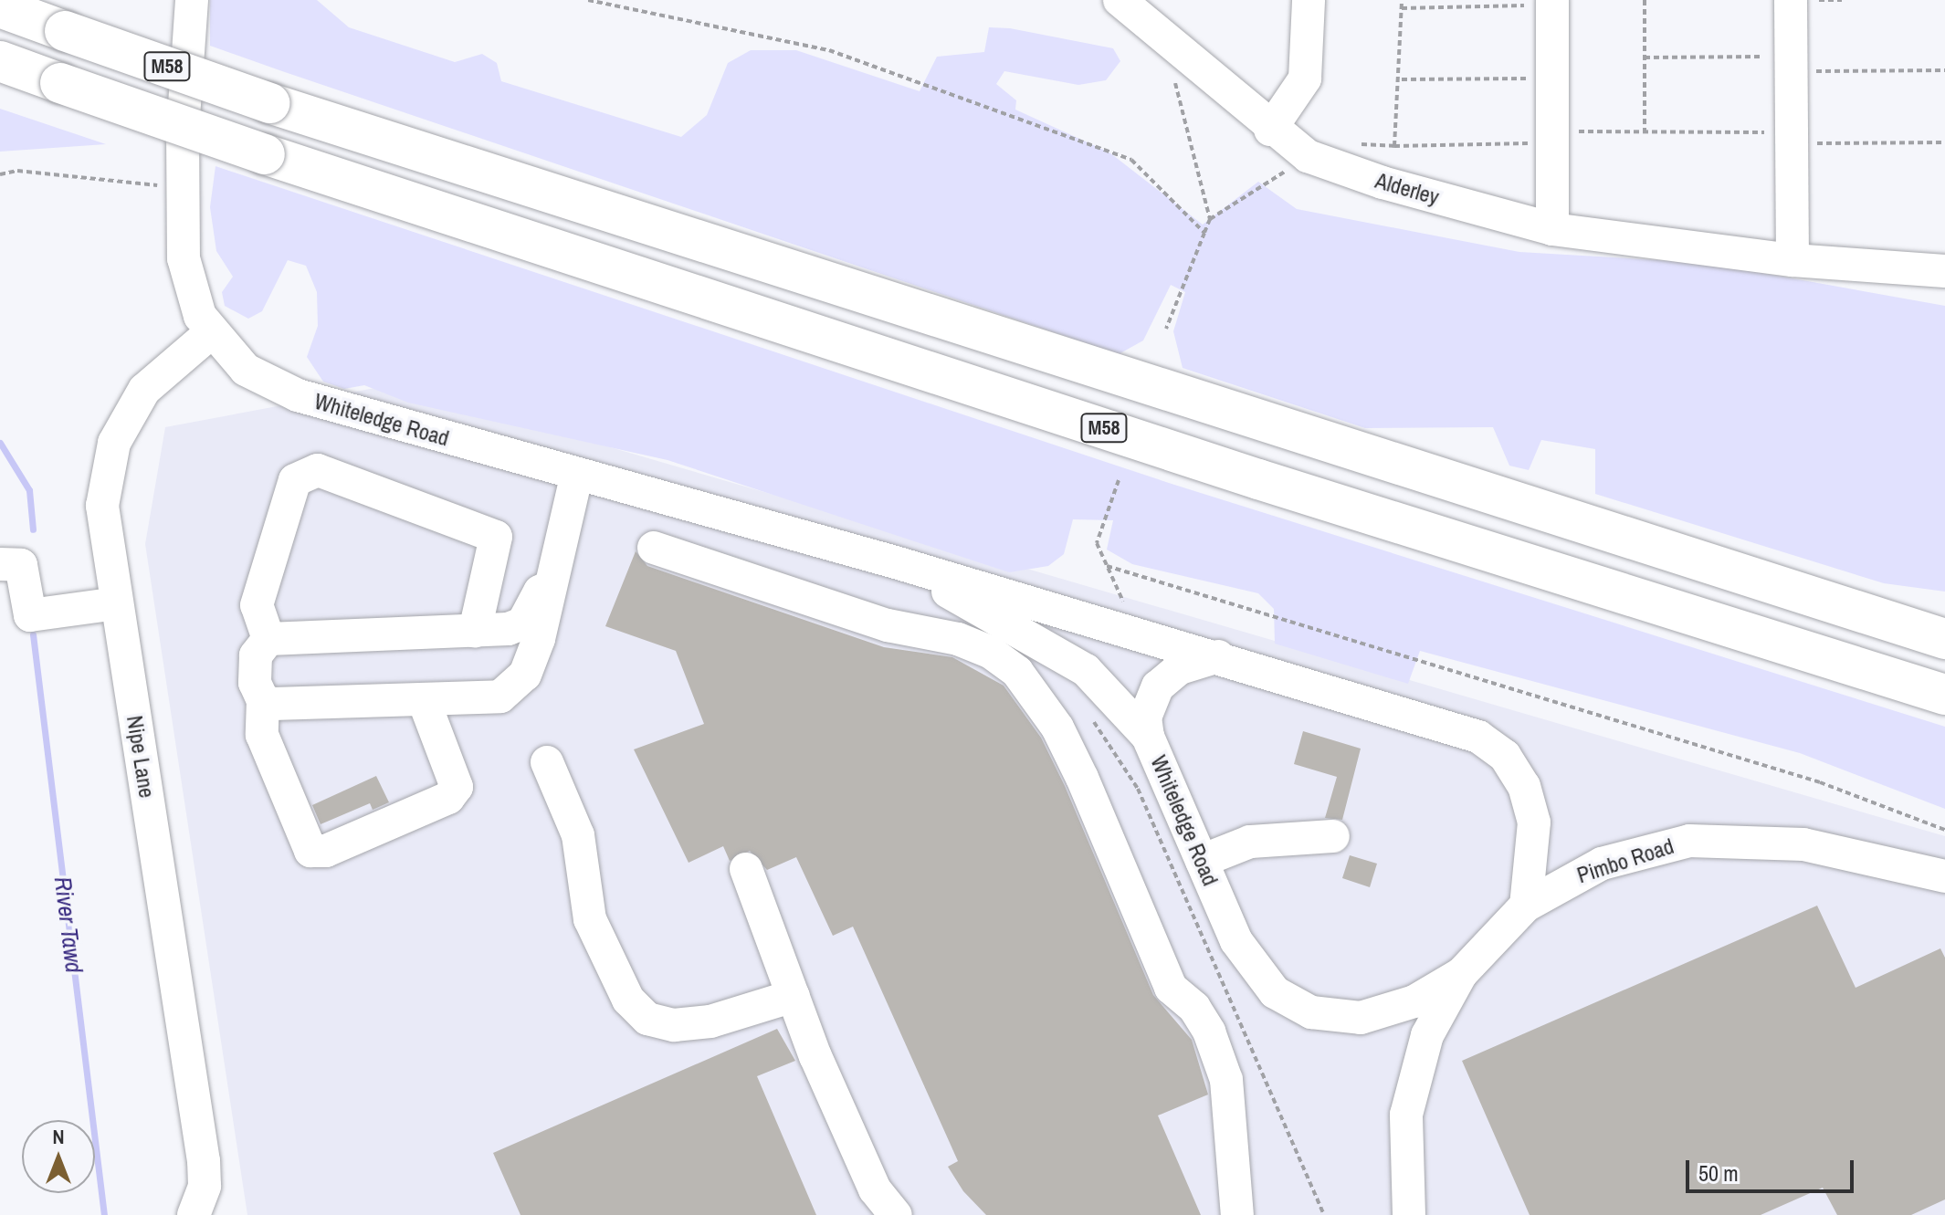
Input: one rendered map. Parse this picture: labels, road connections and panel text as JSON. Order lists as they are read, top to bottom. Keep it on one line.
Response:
{"streets":{"highway":["M58"],"street":["Alderley","Whiteledge Road","Nipe Lane","Pimbo Road"]},"crossings":[["Whiteledge Road","Nipe Lane"],["Whiteledge Road","Pimbo Road"]],"water":["River Tawd"],"scale_bar":"50 m","north":"top"}
